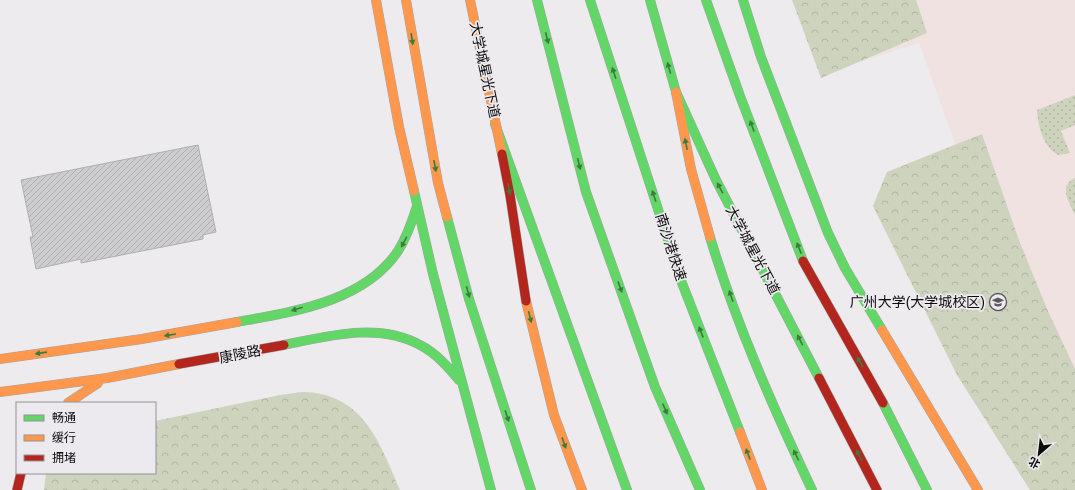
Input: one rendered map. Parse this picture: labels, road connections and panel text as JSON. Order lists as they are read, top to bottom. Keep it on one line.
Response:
{"streets":{"main road":["大学城星光下道","南沙港快速","康陵路"]},"places":{"school or university":["广州大学(大学城校区)"]},"legend":["畅通","缓行","拥堵"],"north":"bottom left"}
